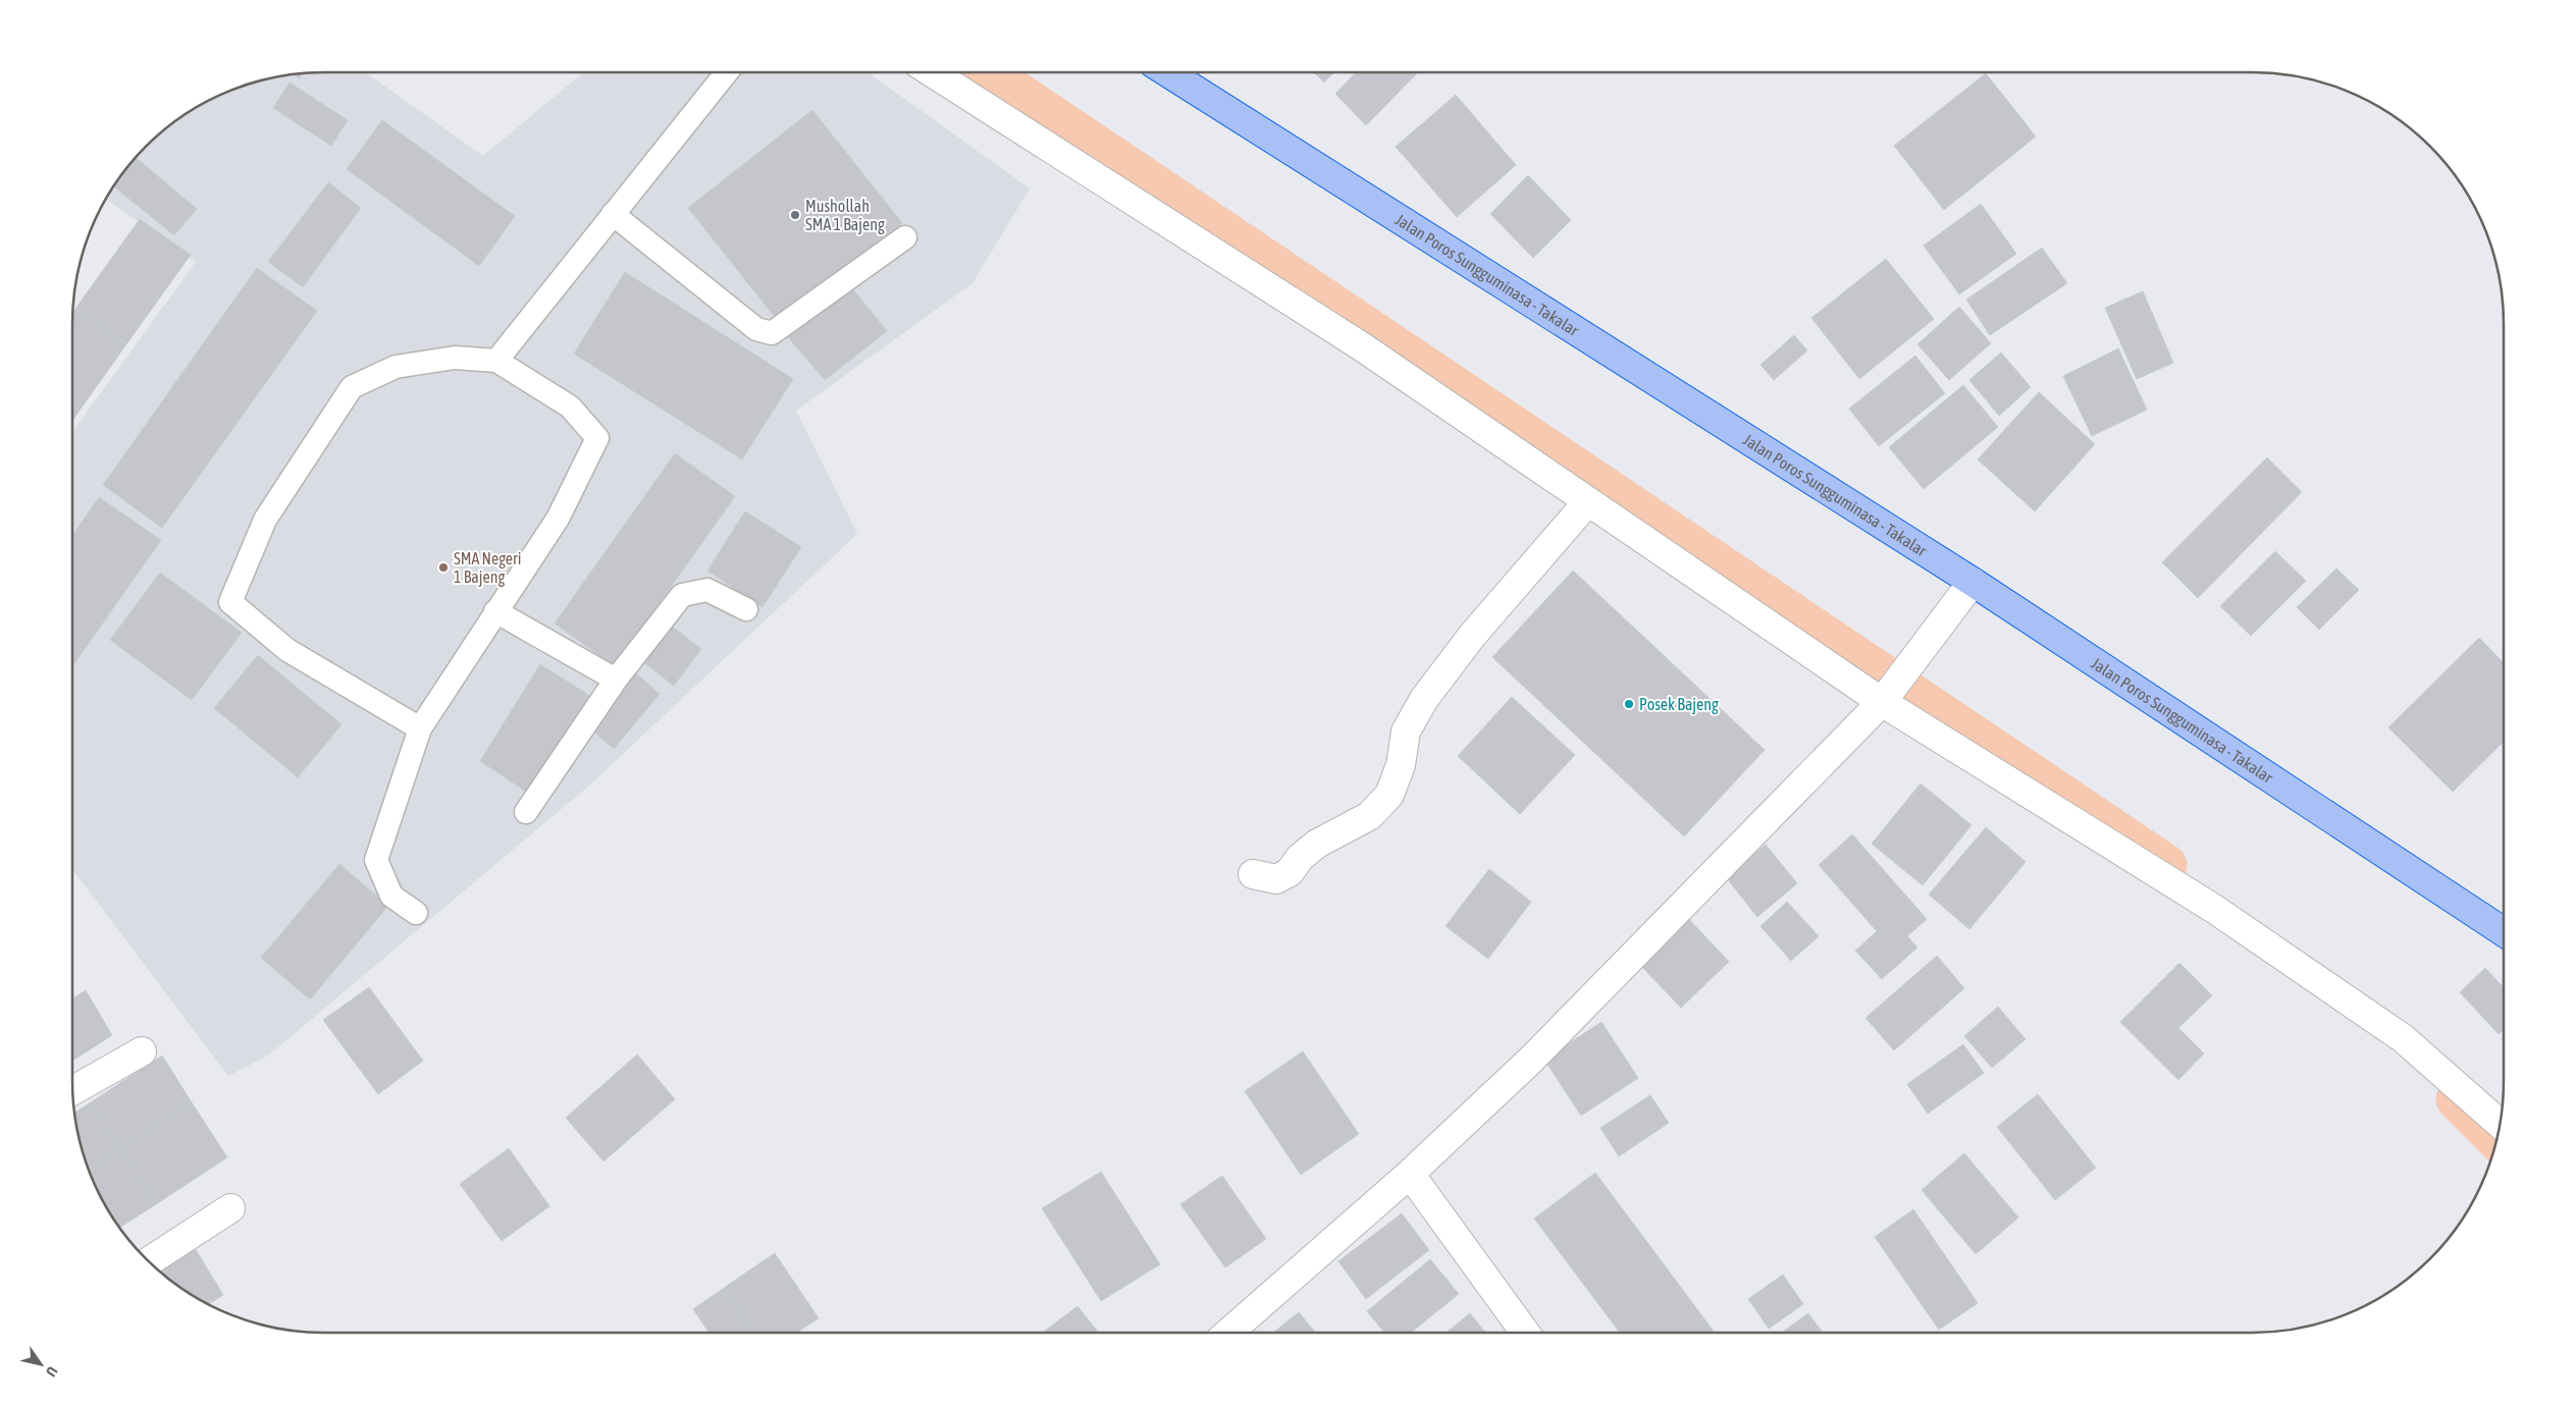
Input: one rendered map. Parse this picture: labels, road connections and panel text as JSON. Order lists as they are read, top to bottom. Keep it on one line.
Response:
{"streets":{"highway":["Jalan Poros Sungguminasa - Takalar"]},"places":["Mushollah SMA 1 Bajeng","SMA Negeri 1 Bajeng","Posek Bajeng"],"north":"bottom right"}
